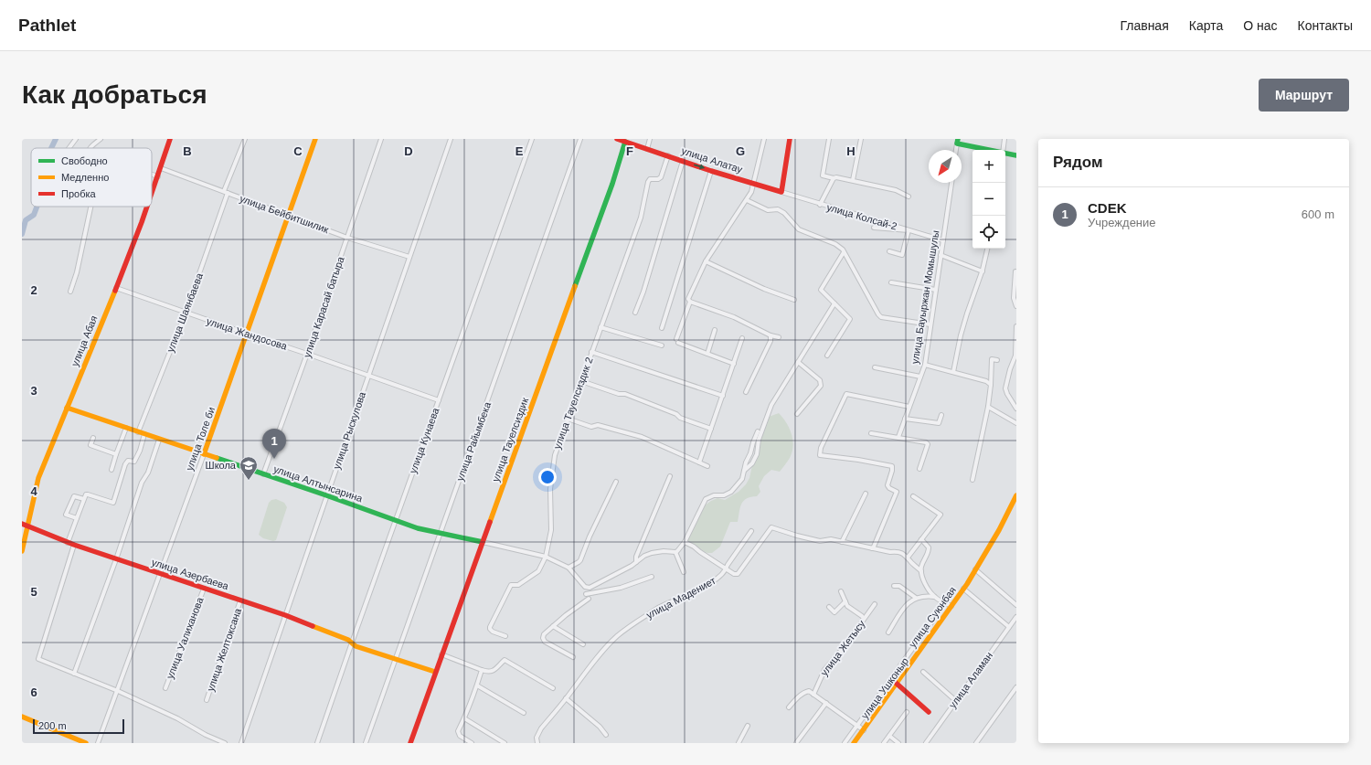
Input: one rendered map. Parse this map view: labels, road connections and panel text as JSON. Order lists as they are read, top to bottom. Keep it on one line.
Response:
{"streets":{"street":["улица Алатау","улица Бейбитшилик","улица Колсай-2","улица Бауыржан Момышулы","улица Карасай батыра","улица Шаянбаева","улица Жандосова","улица Абая","улица Тауелсиздик 2","улица Рыскулова","улица Толе би","улица Тауелсиздик","улица Кунаева","улица Райымбека","улица Алтынсарина","улица Азербаева","улица Мадениет","улица Суюнбая","улица Уалиханова","улица Жетысу","улица Желтоксана","улица Аламан","улица Ушконыр"]},"crossings":[["улица Алатау","улица Колсай-2"],["улица Алатау","улица Тауелсиздик 2"],["улица Алатау","улица Тауелсиздик"],["улица Бейбитшилик","улица Карасай батыра"],["улица Бейбитшилик","улица Шаянбаева"],["улица Бейбитшилик","улица Абая"],["улица Бейбитшилик","улица Рыскулова"],["улица Бейбитшилик","улица Толе би"],["улица Колсай-2","улица Бауыржан Момышулы"],["улица Карасай батыра","улица Жандосова"],["улица Карасай батыра","улица Алтынсарина"],["улица Шаянбаева","улица Жандосова"],["улица Шаянбаева","улица Алтынсарина"],["улица Жандосова","улица Абая"],["улица Жандосова","улица Рыскулова"],["улица Жандосова","улица Толе би"],["улица Жандосова","улица Кунаева"],["улица Абая","улица Алтынсарина"],["улица Абая","улица Азербаева"],["улица Тауелсиздик 2","улица Алтынсарина"],["улица Рыскулова","улица Алтынсарина"],["улица Рыскулова","улица Азербаева"],["улица Толе би","улица Алтынсарина"],["улица Толе би","улица Азербаева"],["улица Тауелсиздик","улица Алтынсарина"],["улица Тауелсиздик","улица Азербаева"],["улица Кунаева","улица Алтынсарина"],["улица Кунаева","улица Азербаева"],["улица Райымбека","улица Алтынсарина"],["улица Райымбека","улица Азербаева"],["улица Азербаева","улица Уалиханова"],["улица Азербаева","улица Желтоксана"]],"places":{"school or university":["Школа"]},"legend":["Свободно","Медленно","Пробка"],"scale_bar":"200 m","north":"bottom left","page":{"header":"Pathlet","nav":["Главная","Карта","О нас","Контакты"],"buttons":"Маршрут","title":"Как добраться","heading":"Рядом","map_buttons":["+","−"],"list":[{"mark":"1","name":"CDEK","note":"Учреждение","value":"600 m"}],"pins":"1","scale":"200 m"},"grid":{"columns":["B","C","D","E","F","G","H"],"rows":["2","3","4","5","6"]}}
